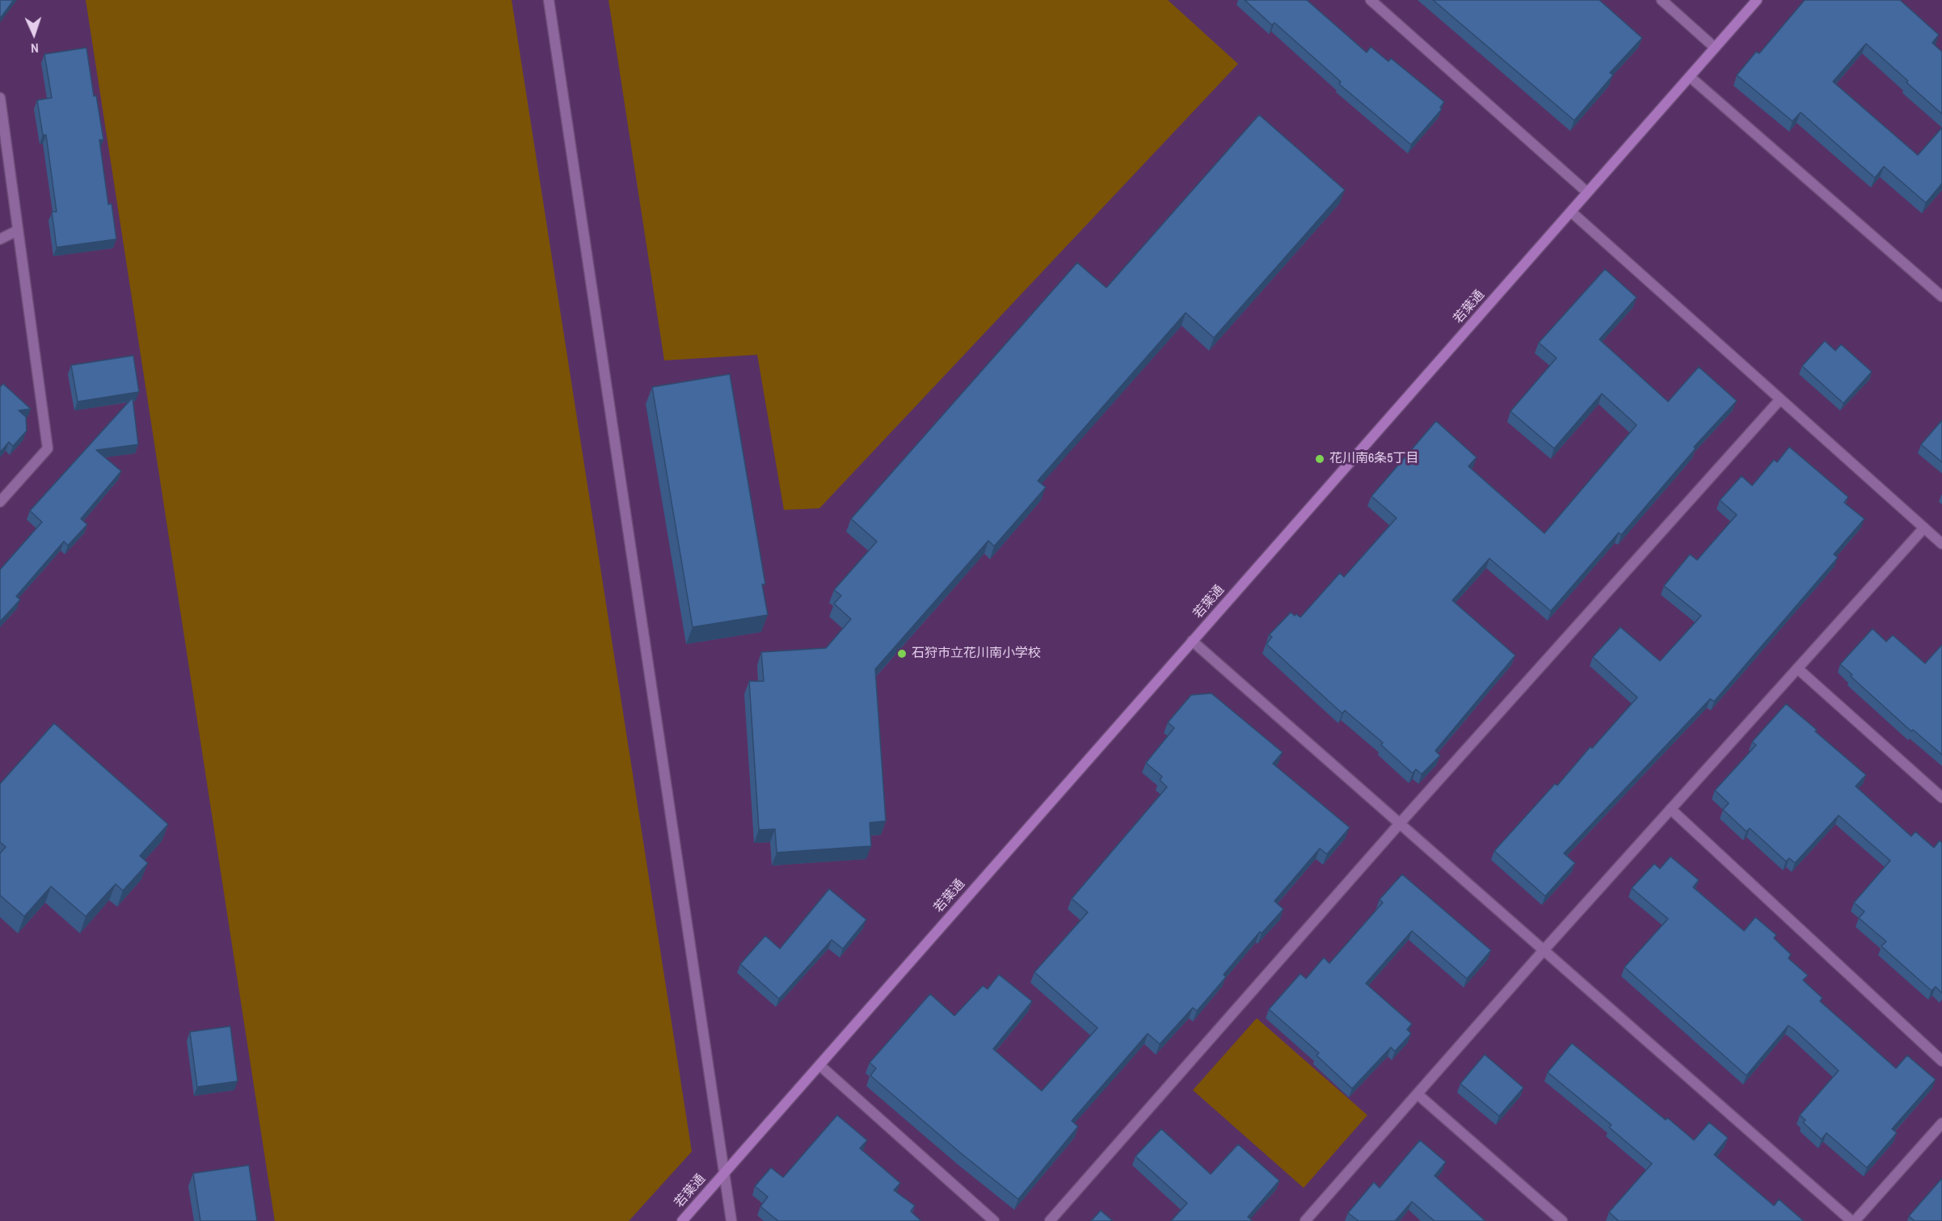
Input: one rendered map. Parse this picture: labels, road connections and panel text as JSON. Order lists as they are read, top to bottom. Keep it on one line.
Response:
{"streets":{"street":["若葉通"]},"places":["花川南6条5丁目","石狩市立花川南小学校"],"north":"bottom"}
